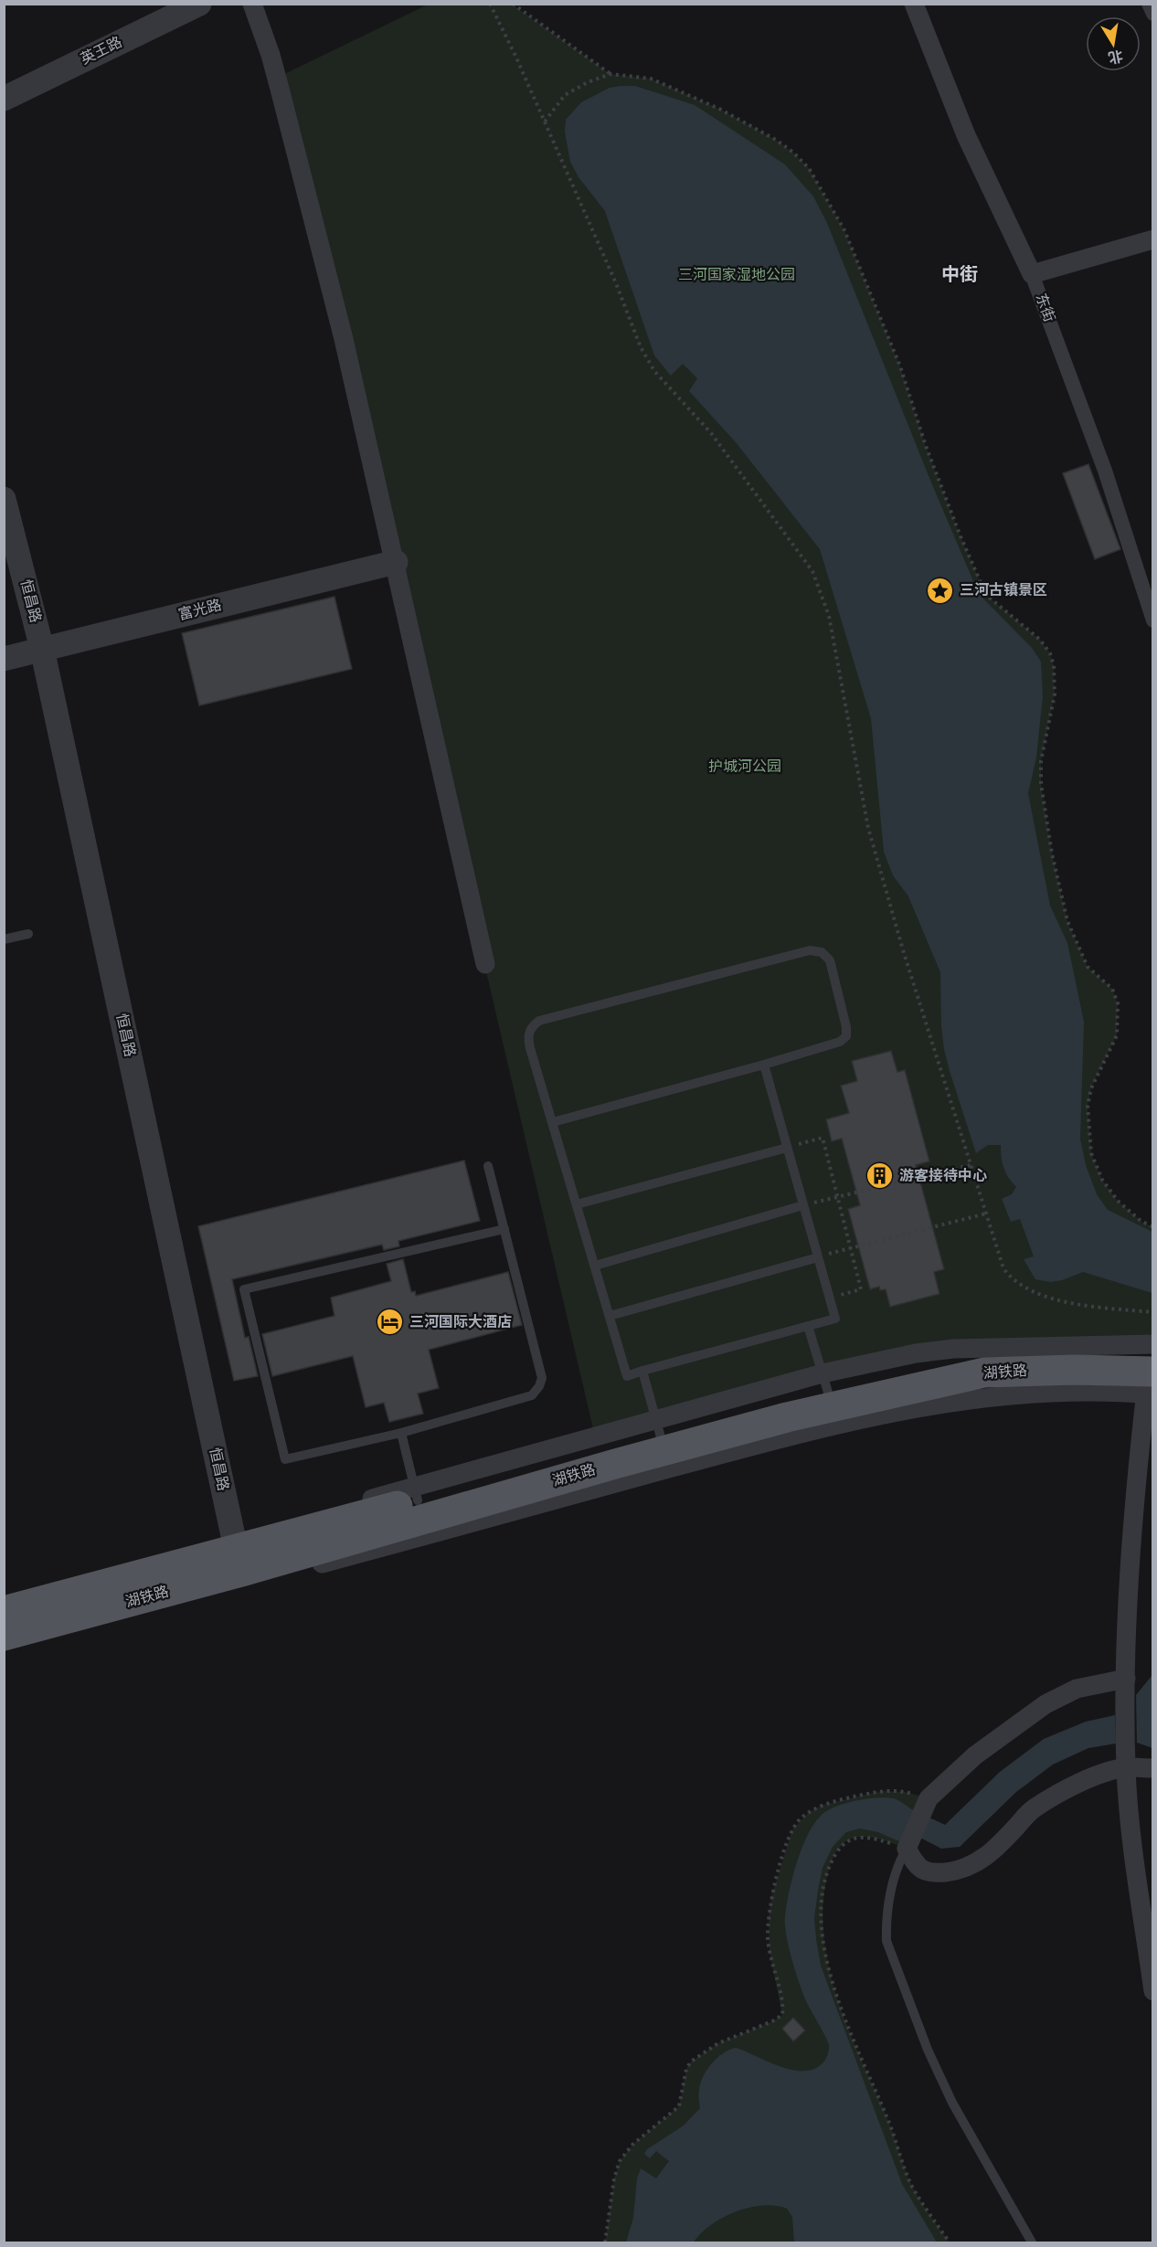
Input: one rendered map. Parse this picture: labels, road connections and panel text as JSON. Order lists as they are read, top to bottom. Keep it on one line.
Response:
{"streets":{"main road":["湖铁路"],"street":["英王路","东街","恒昌路","富光路"]},"crossings":[["恒昌路","富光路"],["恒昌路","湖铁路"]],"districts":["中街"],"parks":["三河国家湿地公园","护城河公园"],"places":{"place":["三河古镇景区"],"building":["游客接待中心"],"hotel":["三河国际大酒店"]},"north":"bottom"}
